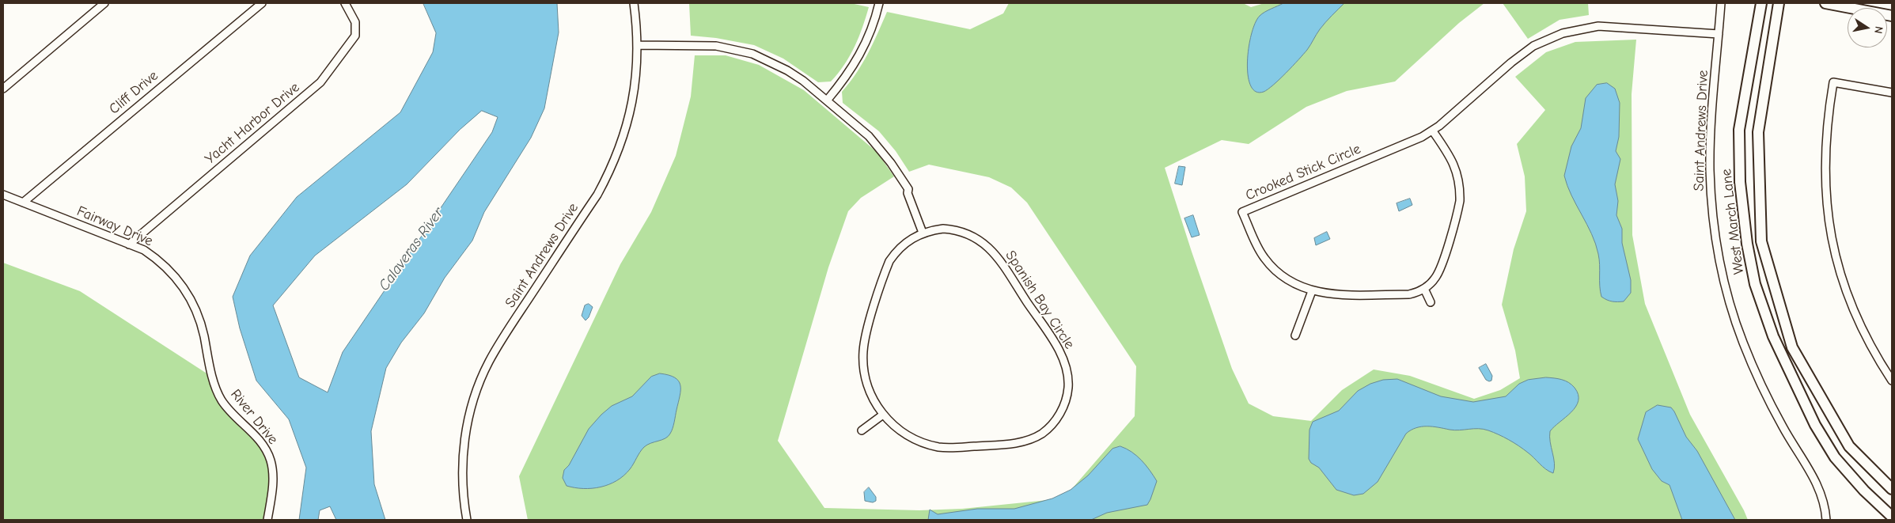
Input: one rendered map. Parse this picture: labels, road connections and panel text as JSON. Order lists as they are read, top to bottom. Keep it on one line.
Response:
{"streets":{"main road":["West March Lane"],"street":["Cliff Drive","Yacht Harbor Drive","Saint Andrews Drive","Crooked Stick Circle","Fairway Drive","Spanish Bay Circle","River Drive"]},"crossings":[["Cliff Drive","Fairway Drive"],["Yacht Harbor Drive","Fairway Drive"],["Saint Andrews Drive","Crooked Stick Circle"],["Fairway Drive","River Drive"]],"water":["Calaveras River"],"north":"right"}
